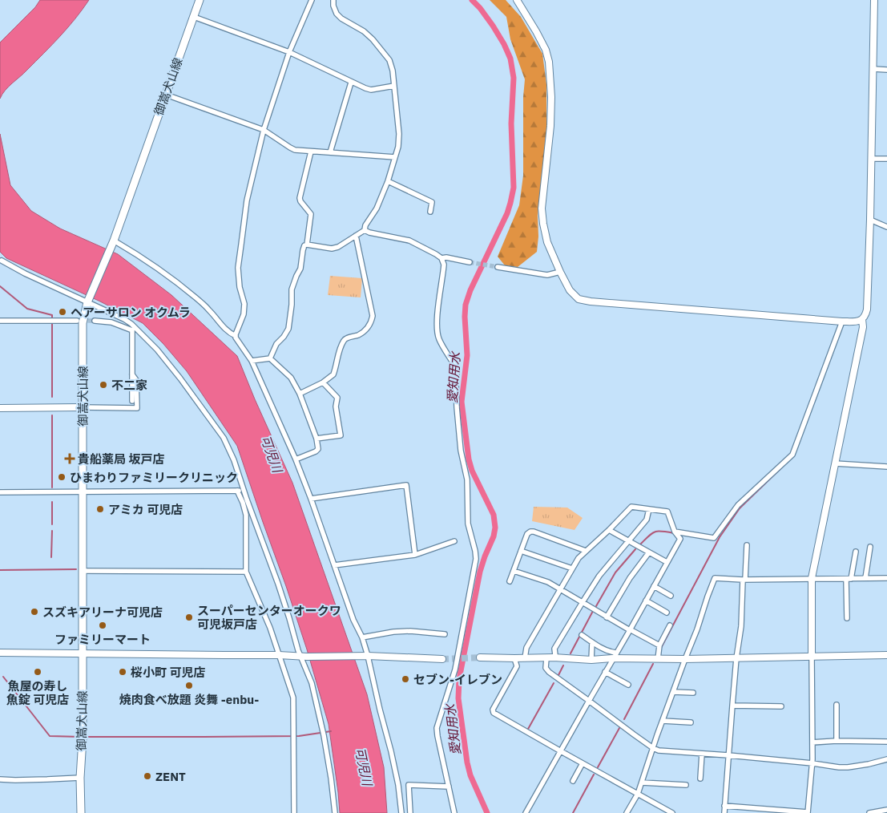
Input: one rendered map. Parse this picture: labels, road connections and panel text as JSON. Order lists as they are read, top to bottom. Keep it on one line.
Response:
{"streets":{"main road":["御嵩犬山線"]},"water":["愛知用水","可児川"],"places":{"other":["ヘアーサロン オクムラ","不二家","ひまわりファミリークリニック","アミカ 可児店","スズキアリーナ可児店","スーパーセンターオークワ 可児坂戸店","ファミリーマート","魚屋の寿し 魚錠 可児店","桜小町 可児店","セブン-イレブン","焼肉食べ放題 炎舞 ‐enbu‐","ZENT"],"health":["貴船薬局 坂戸店"]}}
